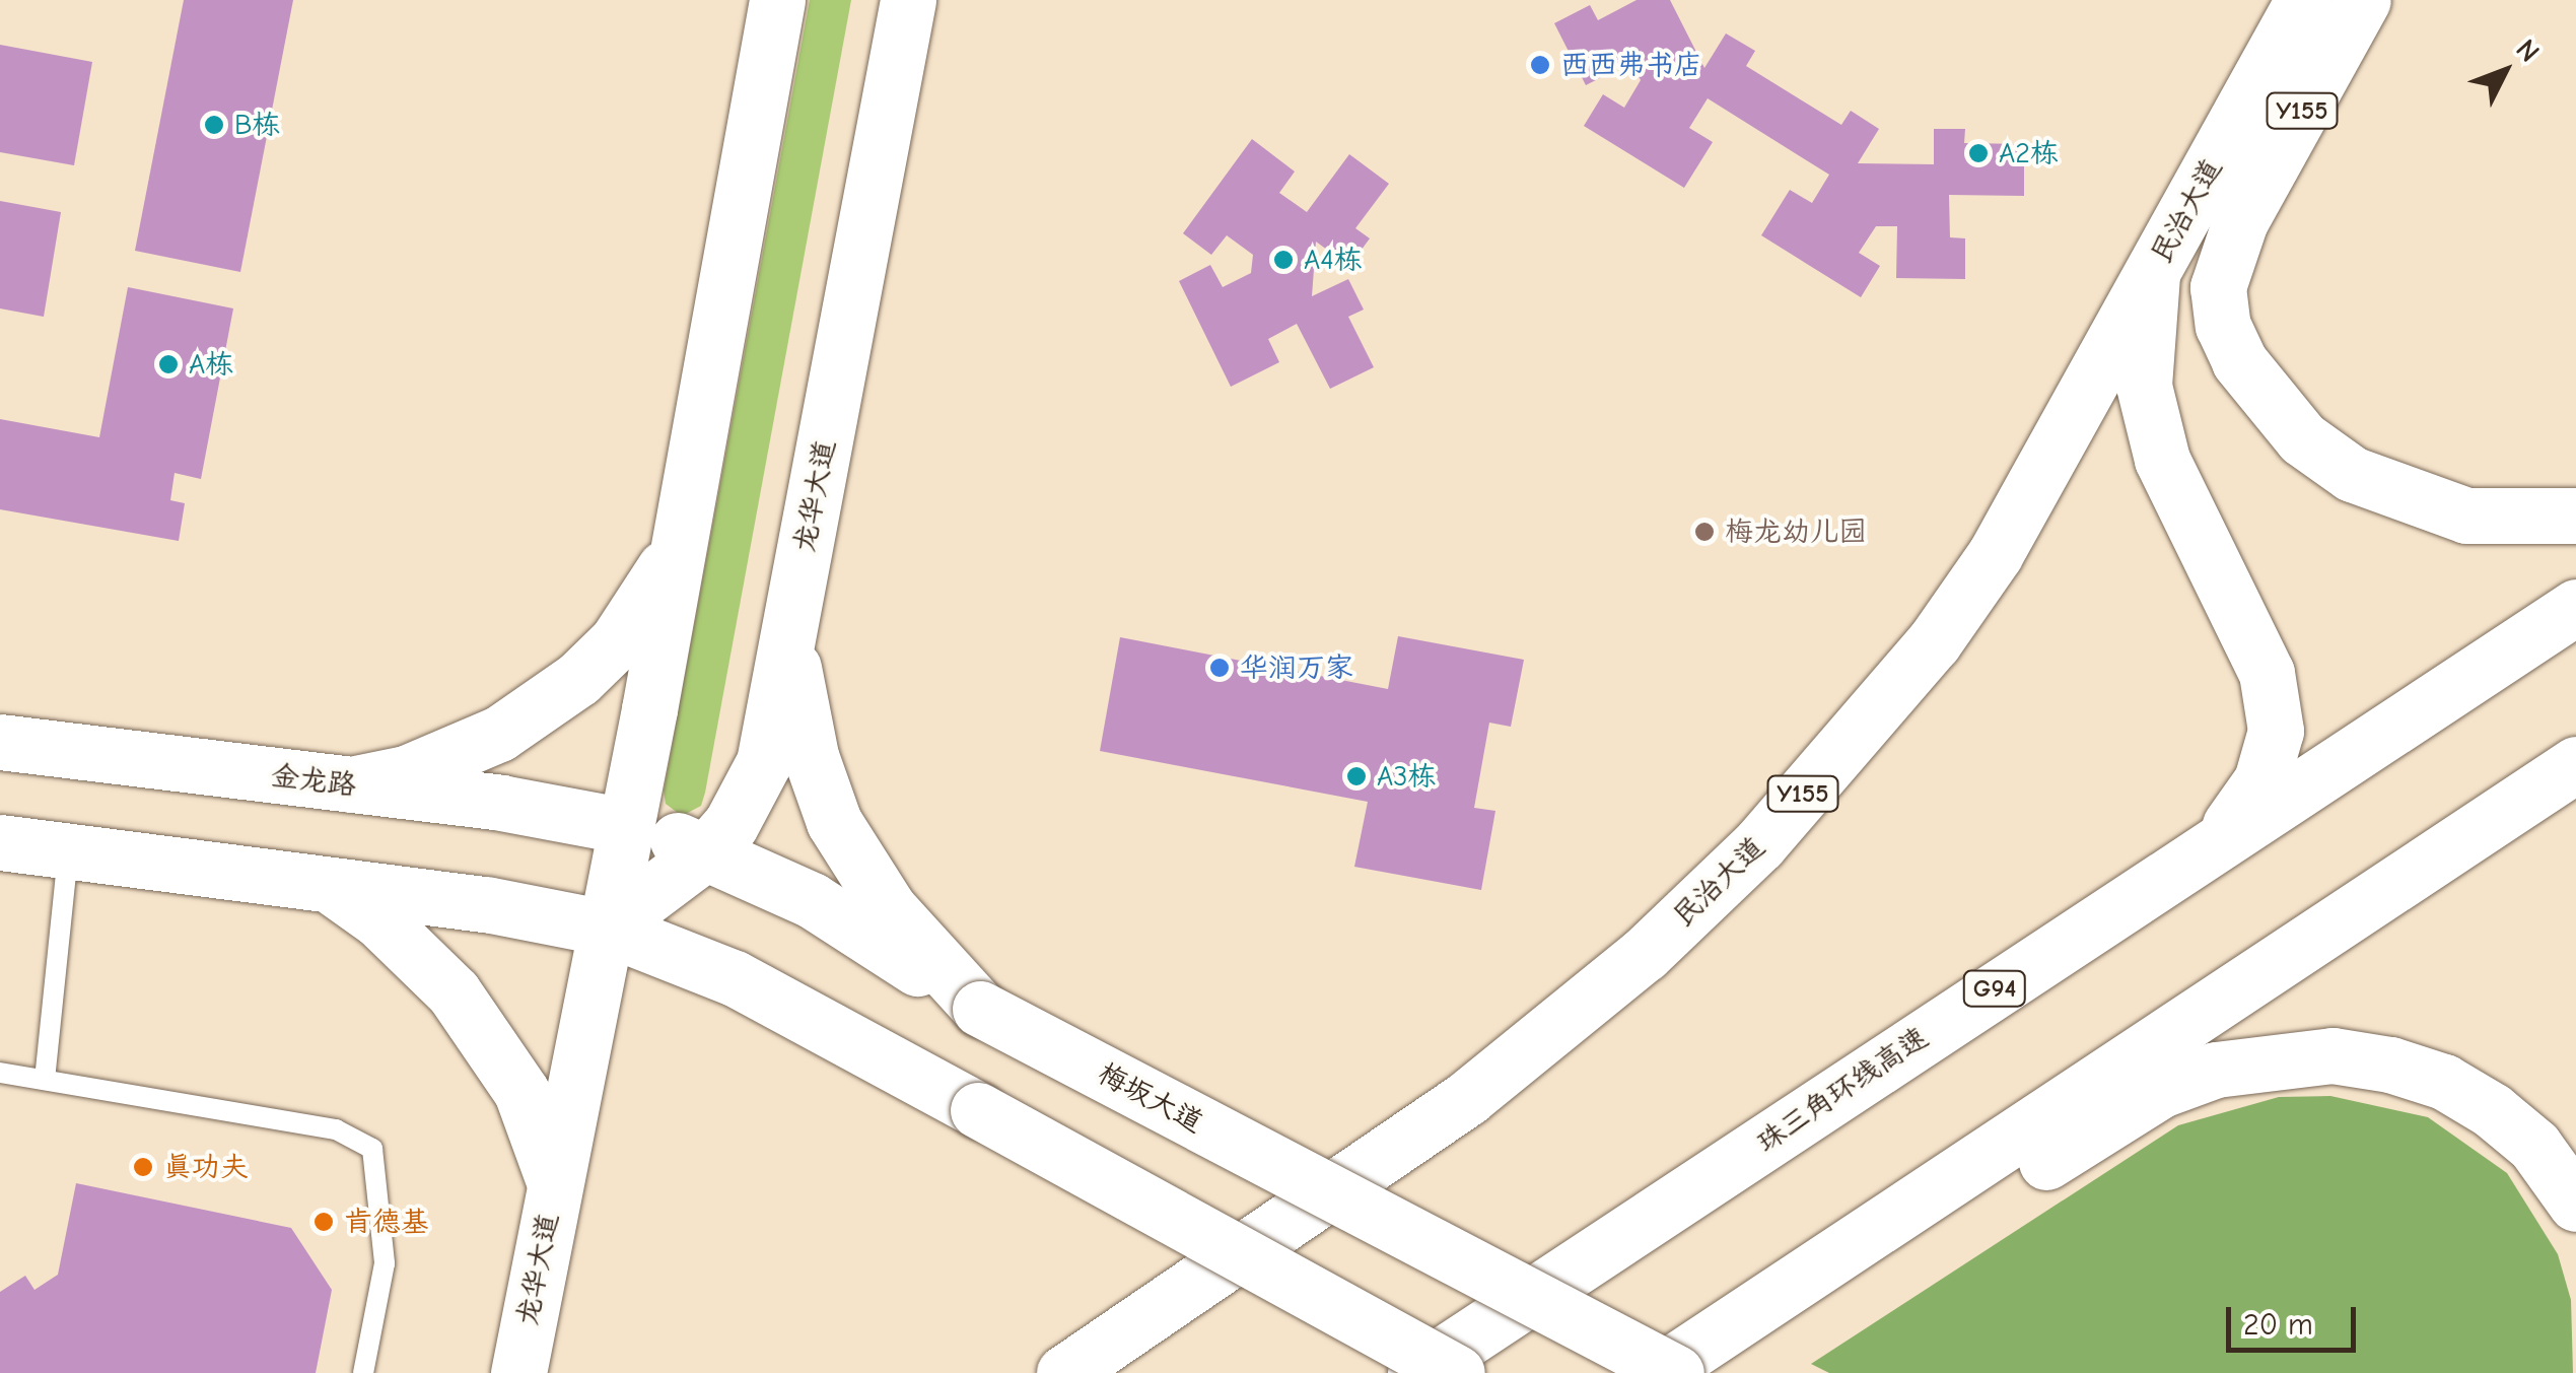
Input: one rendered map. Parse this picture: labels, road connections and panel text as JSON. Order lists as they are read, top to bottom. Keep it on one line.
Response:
{"streets":{"main road":["Y155","民治大道","龙华大道","金龙路","G94","珠三角环线高速","梅坂大道"]},"crossings":[["龙华大道","金龙路"],["龙华大道","梅坂大道"],["金龙路","梅坂大道"]],"places":["西西弗书店","B栋","A2栋","A4栋","A栋","梅龙幼儿园","华润万家","A3栋","真功夫","肯德基"],"scale_bar":"20 m","north":"top right"}
